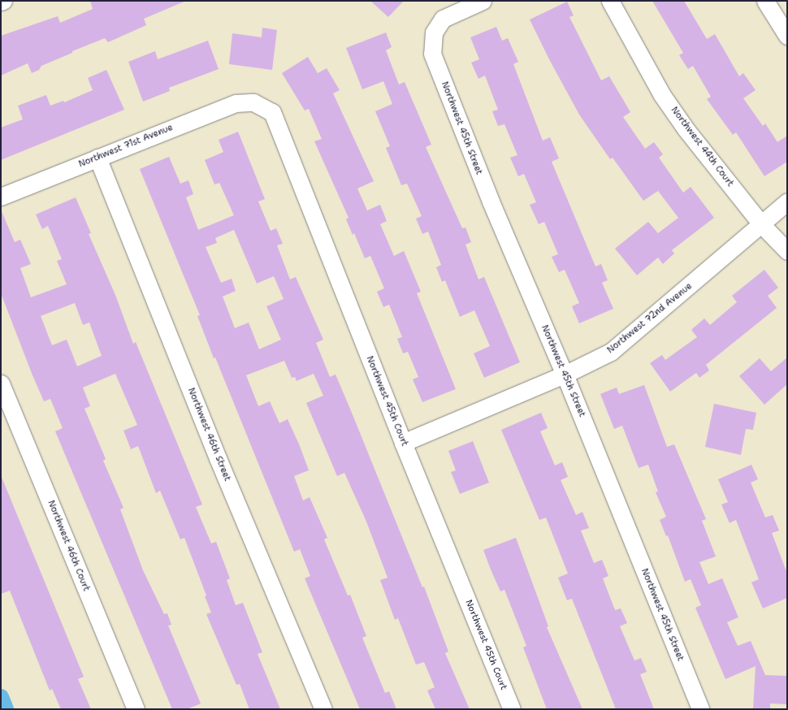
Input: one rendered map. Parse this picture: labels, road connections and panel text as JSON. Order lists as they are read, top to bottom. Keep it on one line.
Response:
{"streets":{"street":["Northwest 45th Street","Northwest 71st Avenue","Northwest 44th Court","Northwest 72nd Avenue","Northwest 45th Court","Northwest 46th Street","Northwest 46th Court"]},"crossings":[["Northwest 45th Street","Northwest 72nd Avenue"],["Northwest 71st Avenue","Northwest 45th Court"],["Northwest 71st Avenue","Northwest 46th Street"],["Northwest 44th Court","Northwest 72nd Avenue"],["Northwest 72nd Avenue","Northwest 45th Court"]]}
